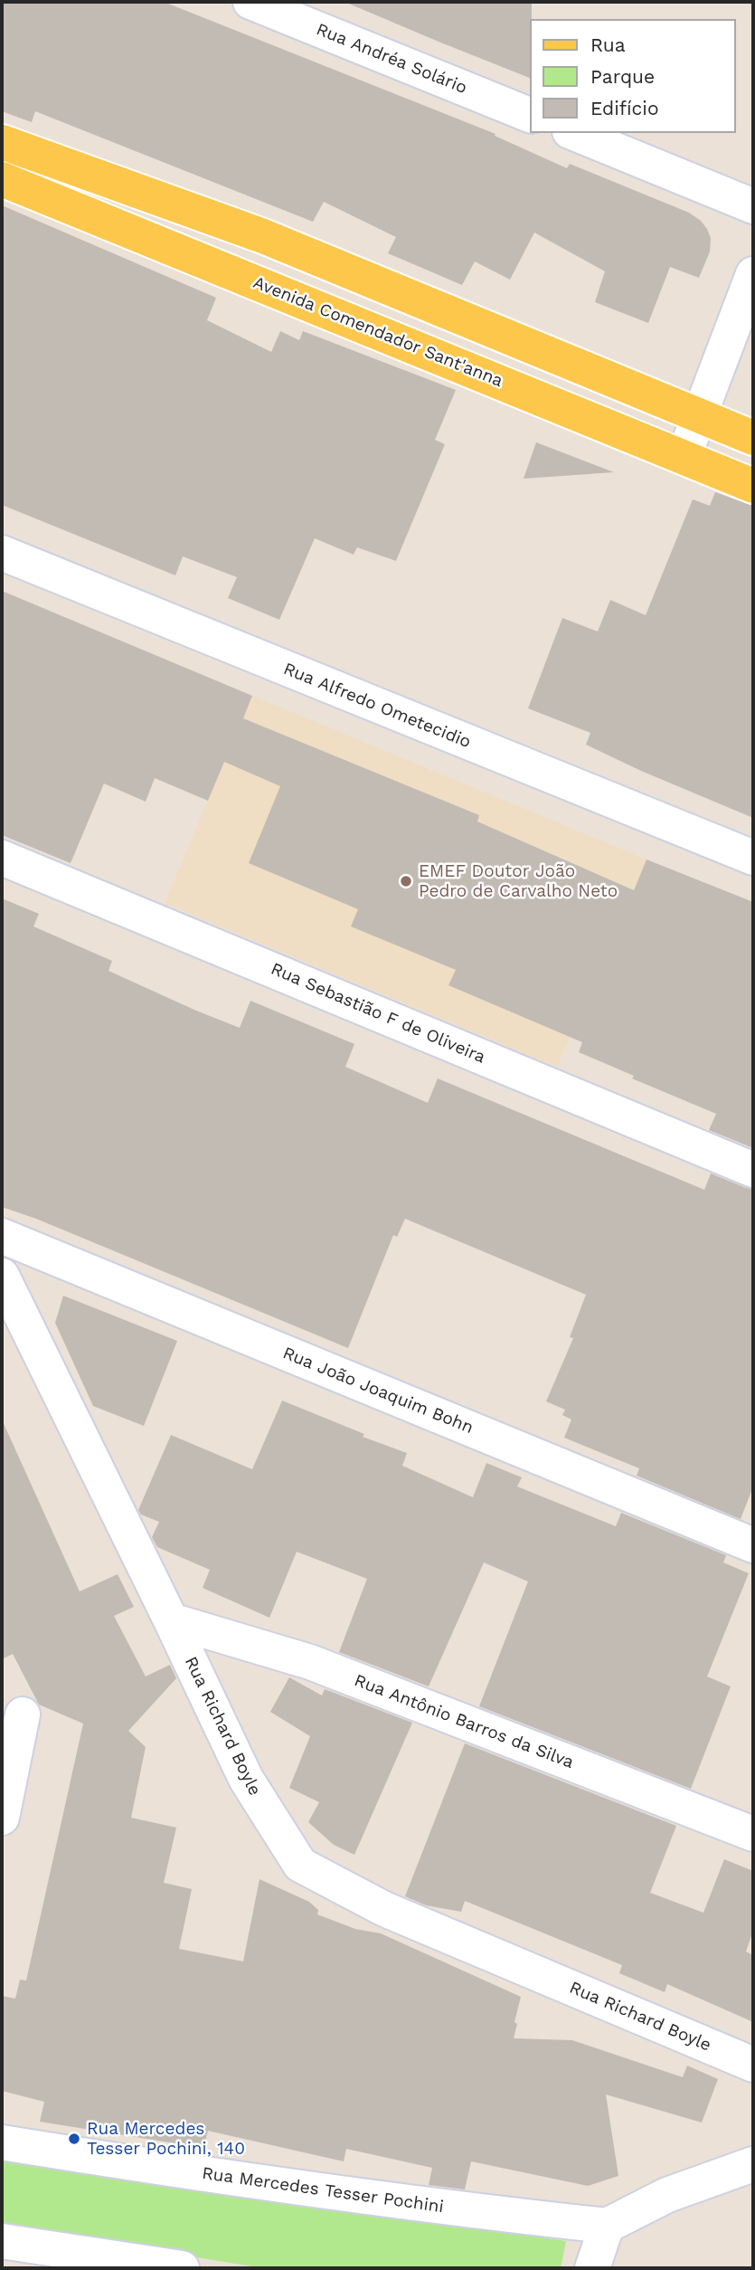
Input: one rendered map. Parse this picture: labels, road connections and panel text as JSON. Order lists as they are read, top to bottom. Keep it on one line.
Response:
{"streets":{"main road":["Avenida Comendador Sant'anna"],"street":["Rua Andréa Solário","Rua Alfredo Ometecidio","Rua Sebastião F de Oliveira","Rua João Joaquim Bohn","Rua Antônio Barros da Silva","Rua Richard Boyle","Rua Mercedes Tesser Pochini"]},"crossings":[["Rua Antônio Barros da Silva","Rua Richard Boyle"]],"places":["EMEF Doutor João Pedro de Carvalho Neto","Rua Mercedes Tesser Pochini, 140"],"legend":["Rua","Parque","Edifício"]}
